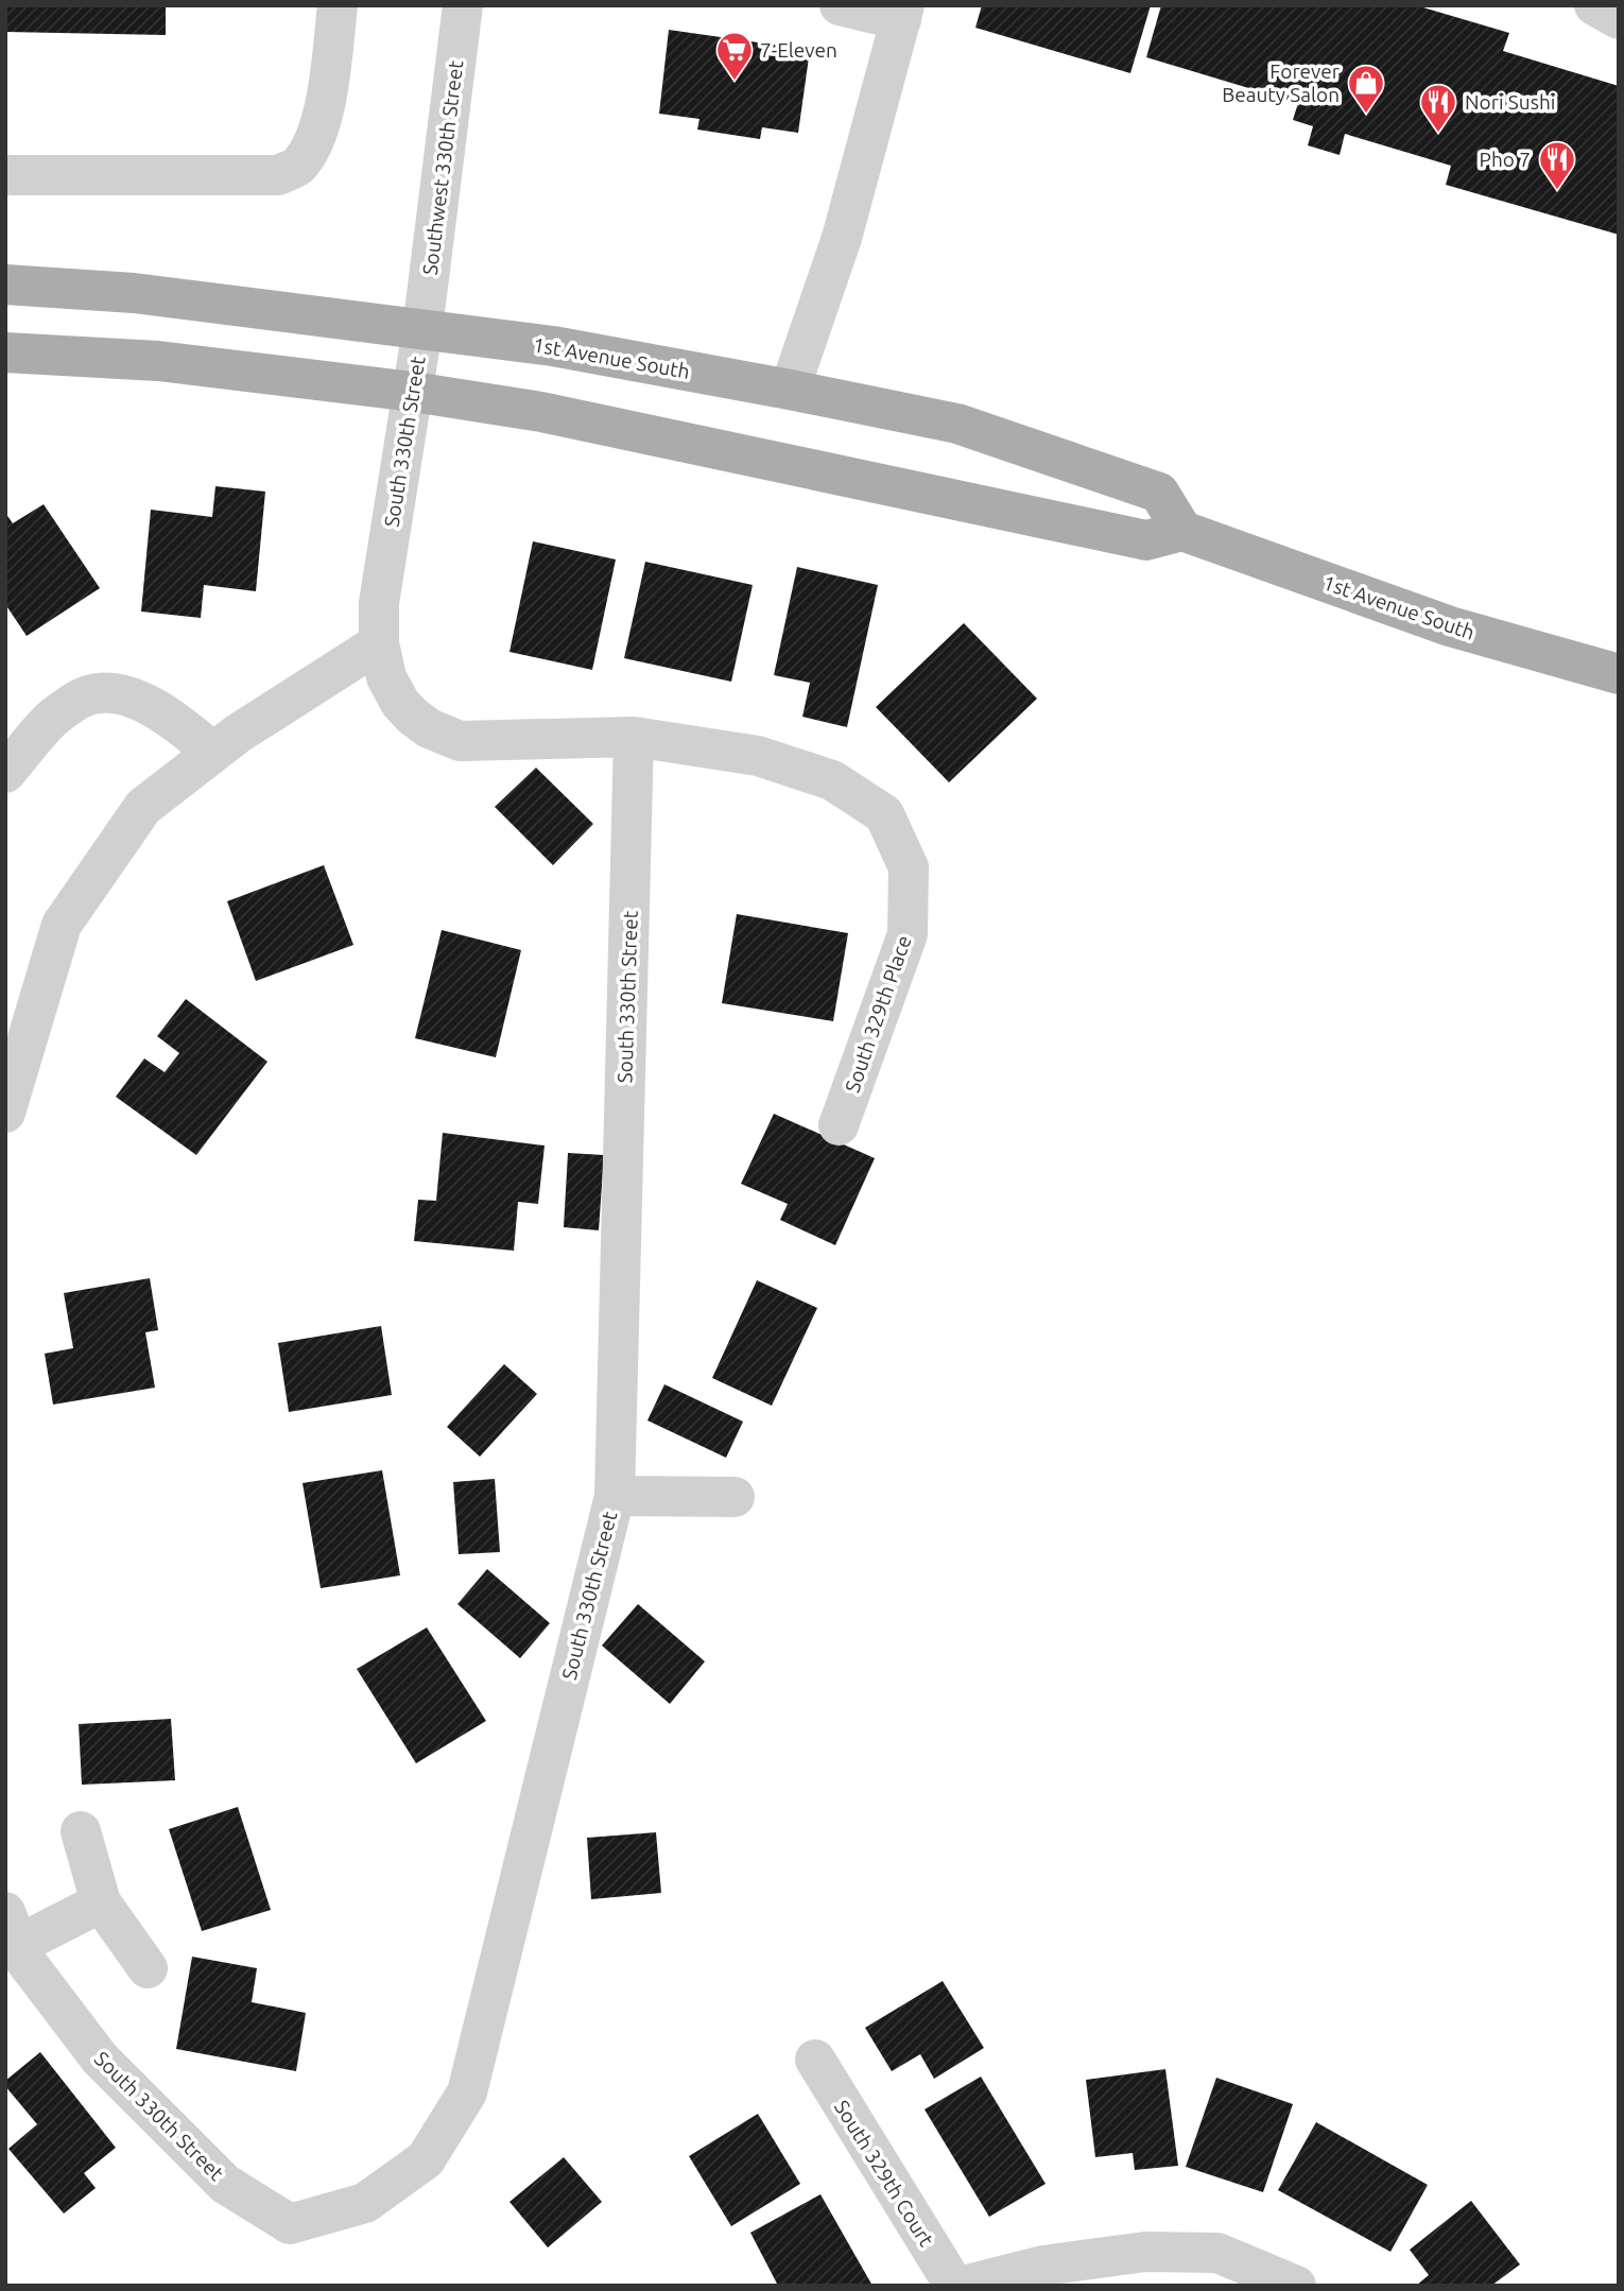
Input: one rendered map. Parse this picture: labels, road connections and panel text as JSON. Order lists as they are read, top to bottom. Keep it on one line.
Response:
{"streets":{"main road":["1st Avenue South"],"street":["Southwest 330th Street","South 330th Street","South 329th Place","South 329th Court"]},"crossings":[["Southwest 330th Street","1st Avenue South"],["Southwest 330th Street","South 330th Street"],["1st Avenue South","South 330th Street"],["South 330th Street","South 329th Place"]],"places":{"supermarket":["7-Eleven"],"shop":["Forever Beauty Salon"],"restaurant":["Nori Sushi","Pho 7"]}}
